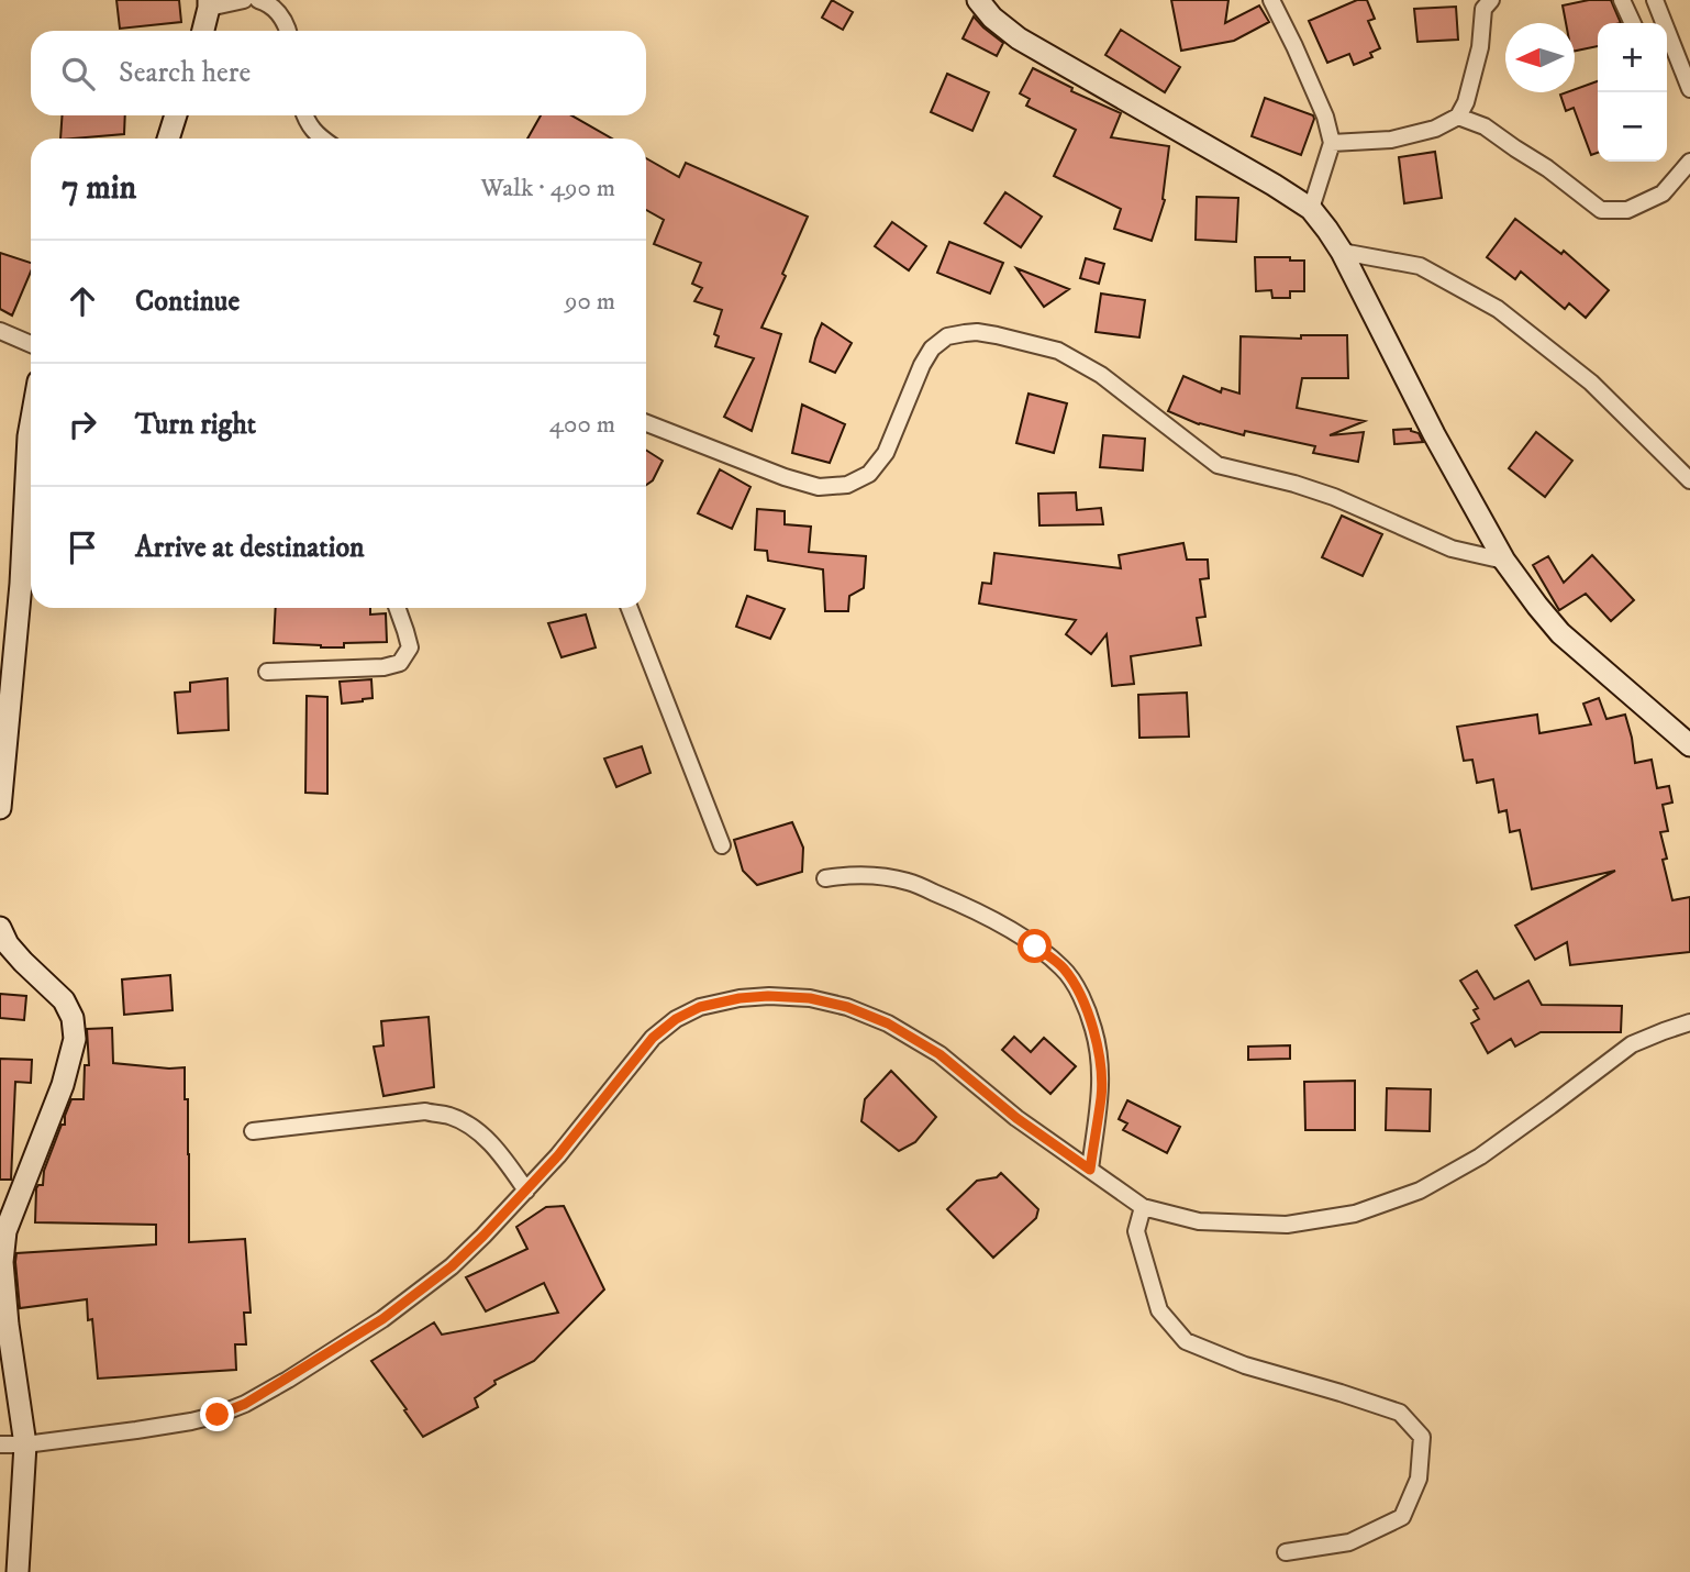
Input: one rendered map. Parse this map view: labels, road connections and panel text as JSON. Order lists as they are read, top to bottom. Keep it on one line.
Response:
{"north":"left","page":{"map_buttons":["+","−"],"search":"Search here","heading":["7 min","Walk · 490 m"],"list":[["Continue","90 m"],["Turn right","400 m"],"Arrive at destination"]}}
